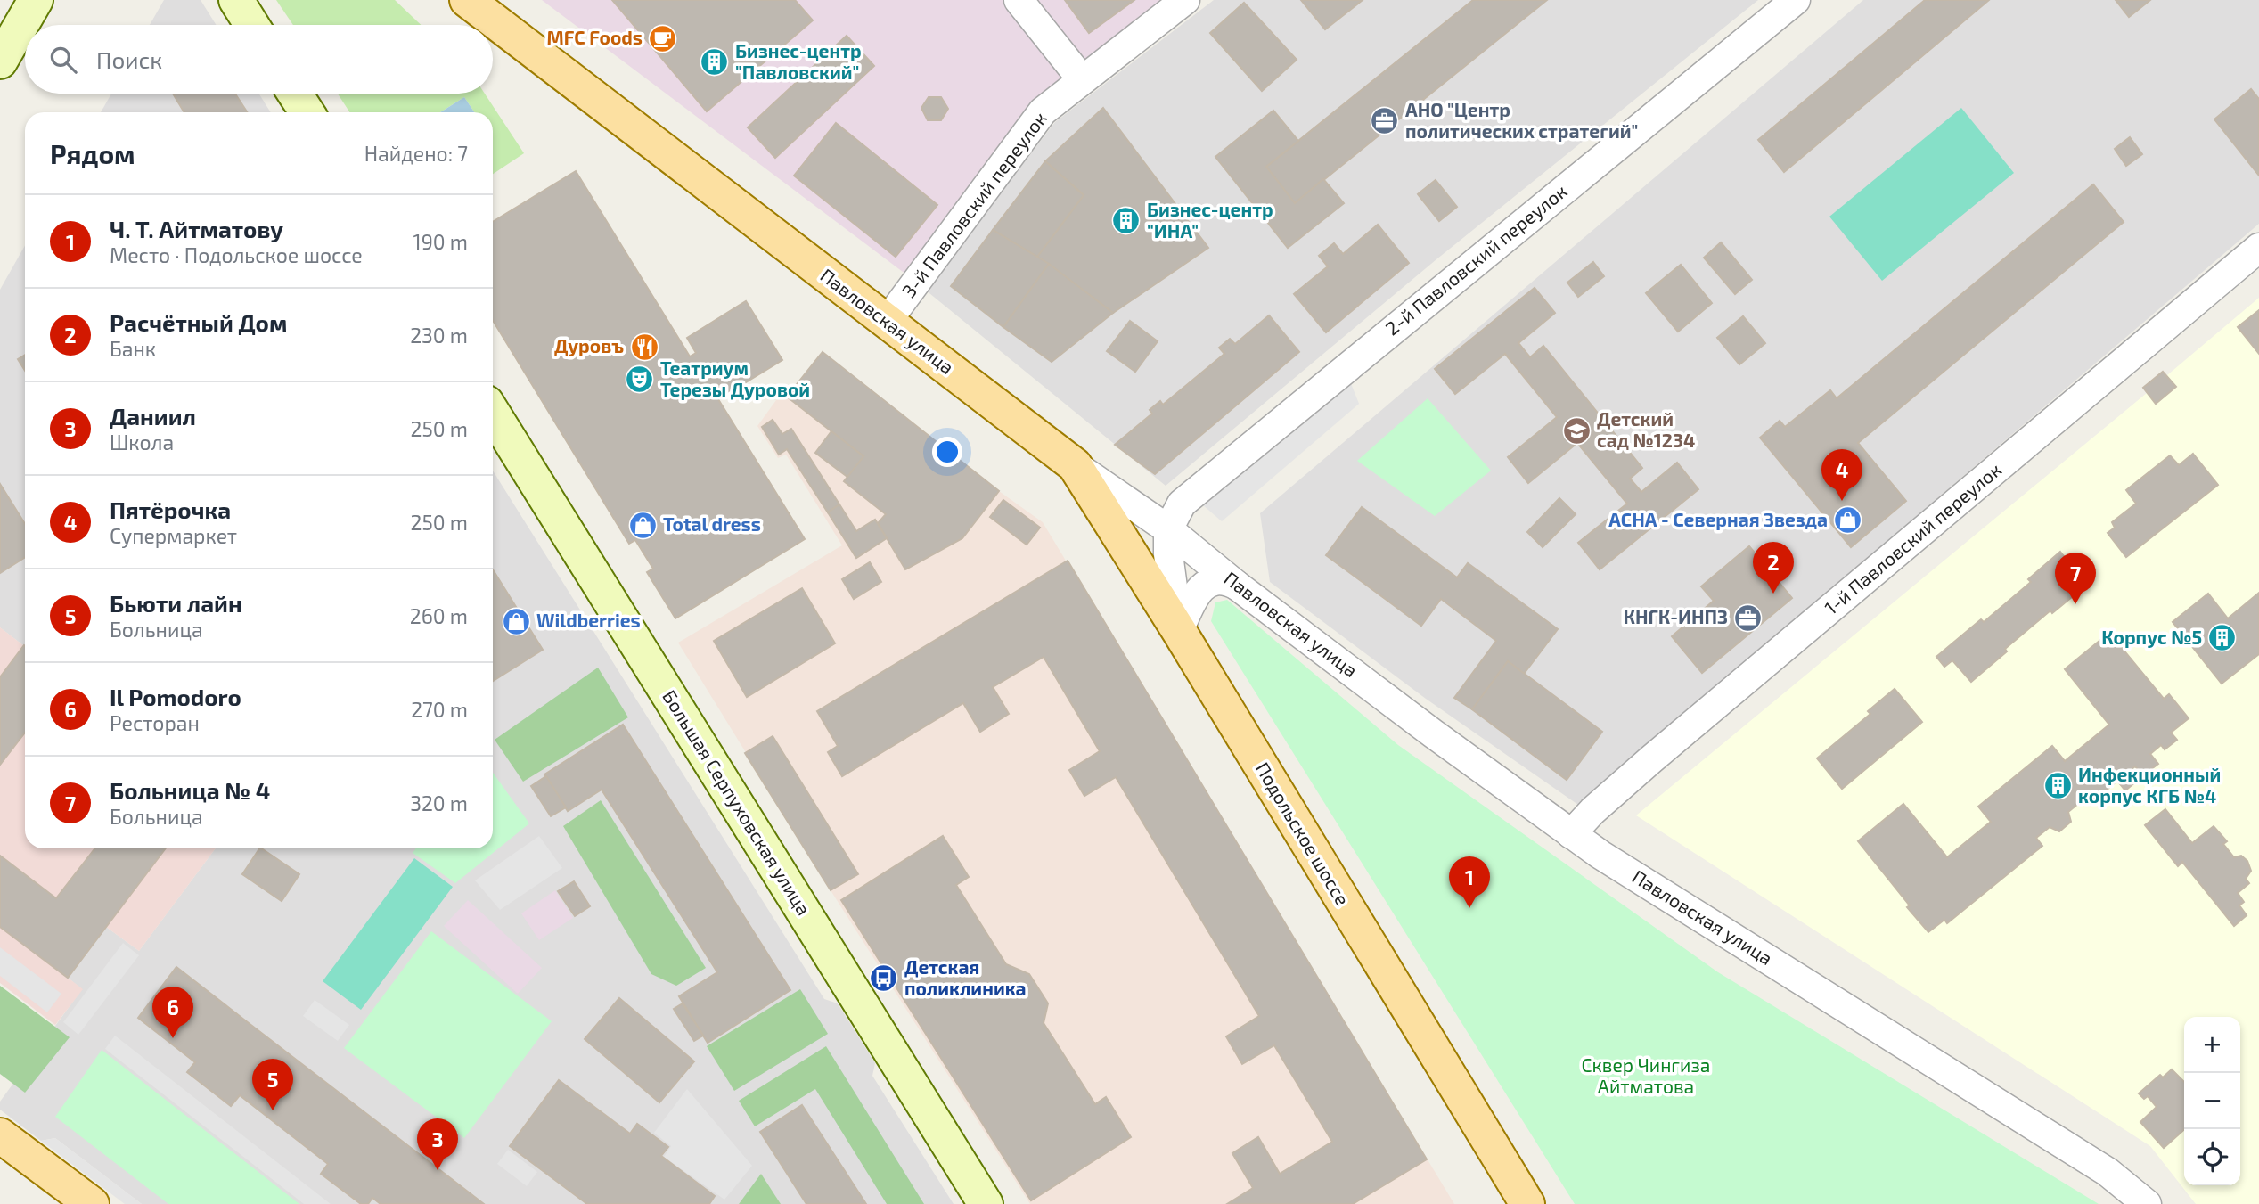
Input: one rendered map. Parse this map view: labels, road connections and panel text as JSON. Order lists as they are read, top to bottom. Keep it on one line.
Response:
{"streets":{"main road":["Павловская улица","Подольское шоссе"],"street":["3-й Павловский переулок","2-й Павловский переулок","1-й Павловский переулок","Большая Серпуховская улица"]},"crossings":[["3-й Павловский переулок","Павловская улица"],["2-й Павловский переулок","Павловская улица"],["Павловская улица","1-й Павловский переулок"],["Павловская улица","Подольское шоссе"]],"parks":["Сквер Чингиза Айтматова"],"places":{"cafe":["MFC Foods"],"building":["Бизнес-центр \"Павловский\"","Бизнес-центр \"ИНА\"","Корпус №5","Инфекционный корпус КГБ №4"],"office":["АНО \"Центр политических стратегий\"","КНГК-ИНПЗ"],"restaurant":["Дуровъ"],"theatre":["Театриум Терезы Дуровой"],"school or university":["Детский сад №1234"],"shop":["АСНА - Северная Звезда","Total dress","Wildberries"],"bus stop":["Детская поликлиника"]},"page":{"search":"Поиск","heading":["Рядом","Найдено: 7"],"list":[{"mark":"1","name":"Ч. Т. Айтматову","note":"Место · Подольское шоссе","value":"190 m"},{"mark":"2","name":"Расчётный Дом","note":"Банк","value":"230 m"},{"mark":"3","name":"Даниил","note":"Школа","value":"250 m"},{"mark":"4","name":"Пятёрочка","note":"Супермаркет","value":"250 m"},{"mark":"5","name":"Бьюти лайн","note":"Больница","value":"260 m"},{"mark":"6","name":"Il Pomodoro","note":"Ресторан","value":"270 m"},{"mark":"7","name":"Больница № 4","note":"Больница","value":"320 m"}],"pins":["4","2","7","1","6","5","3"],"map_buttons":["+","−"]}}
